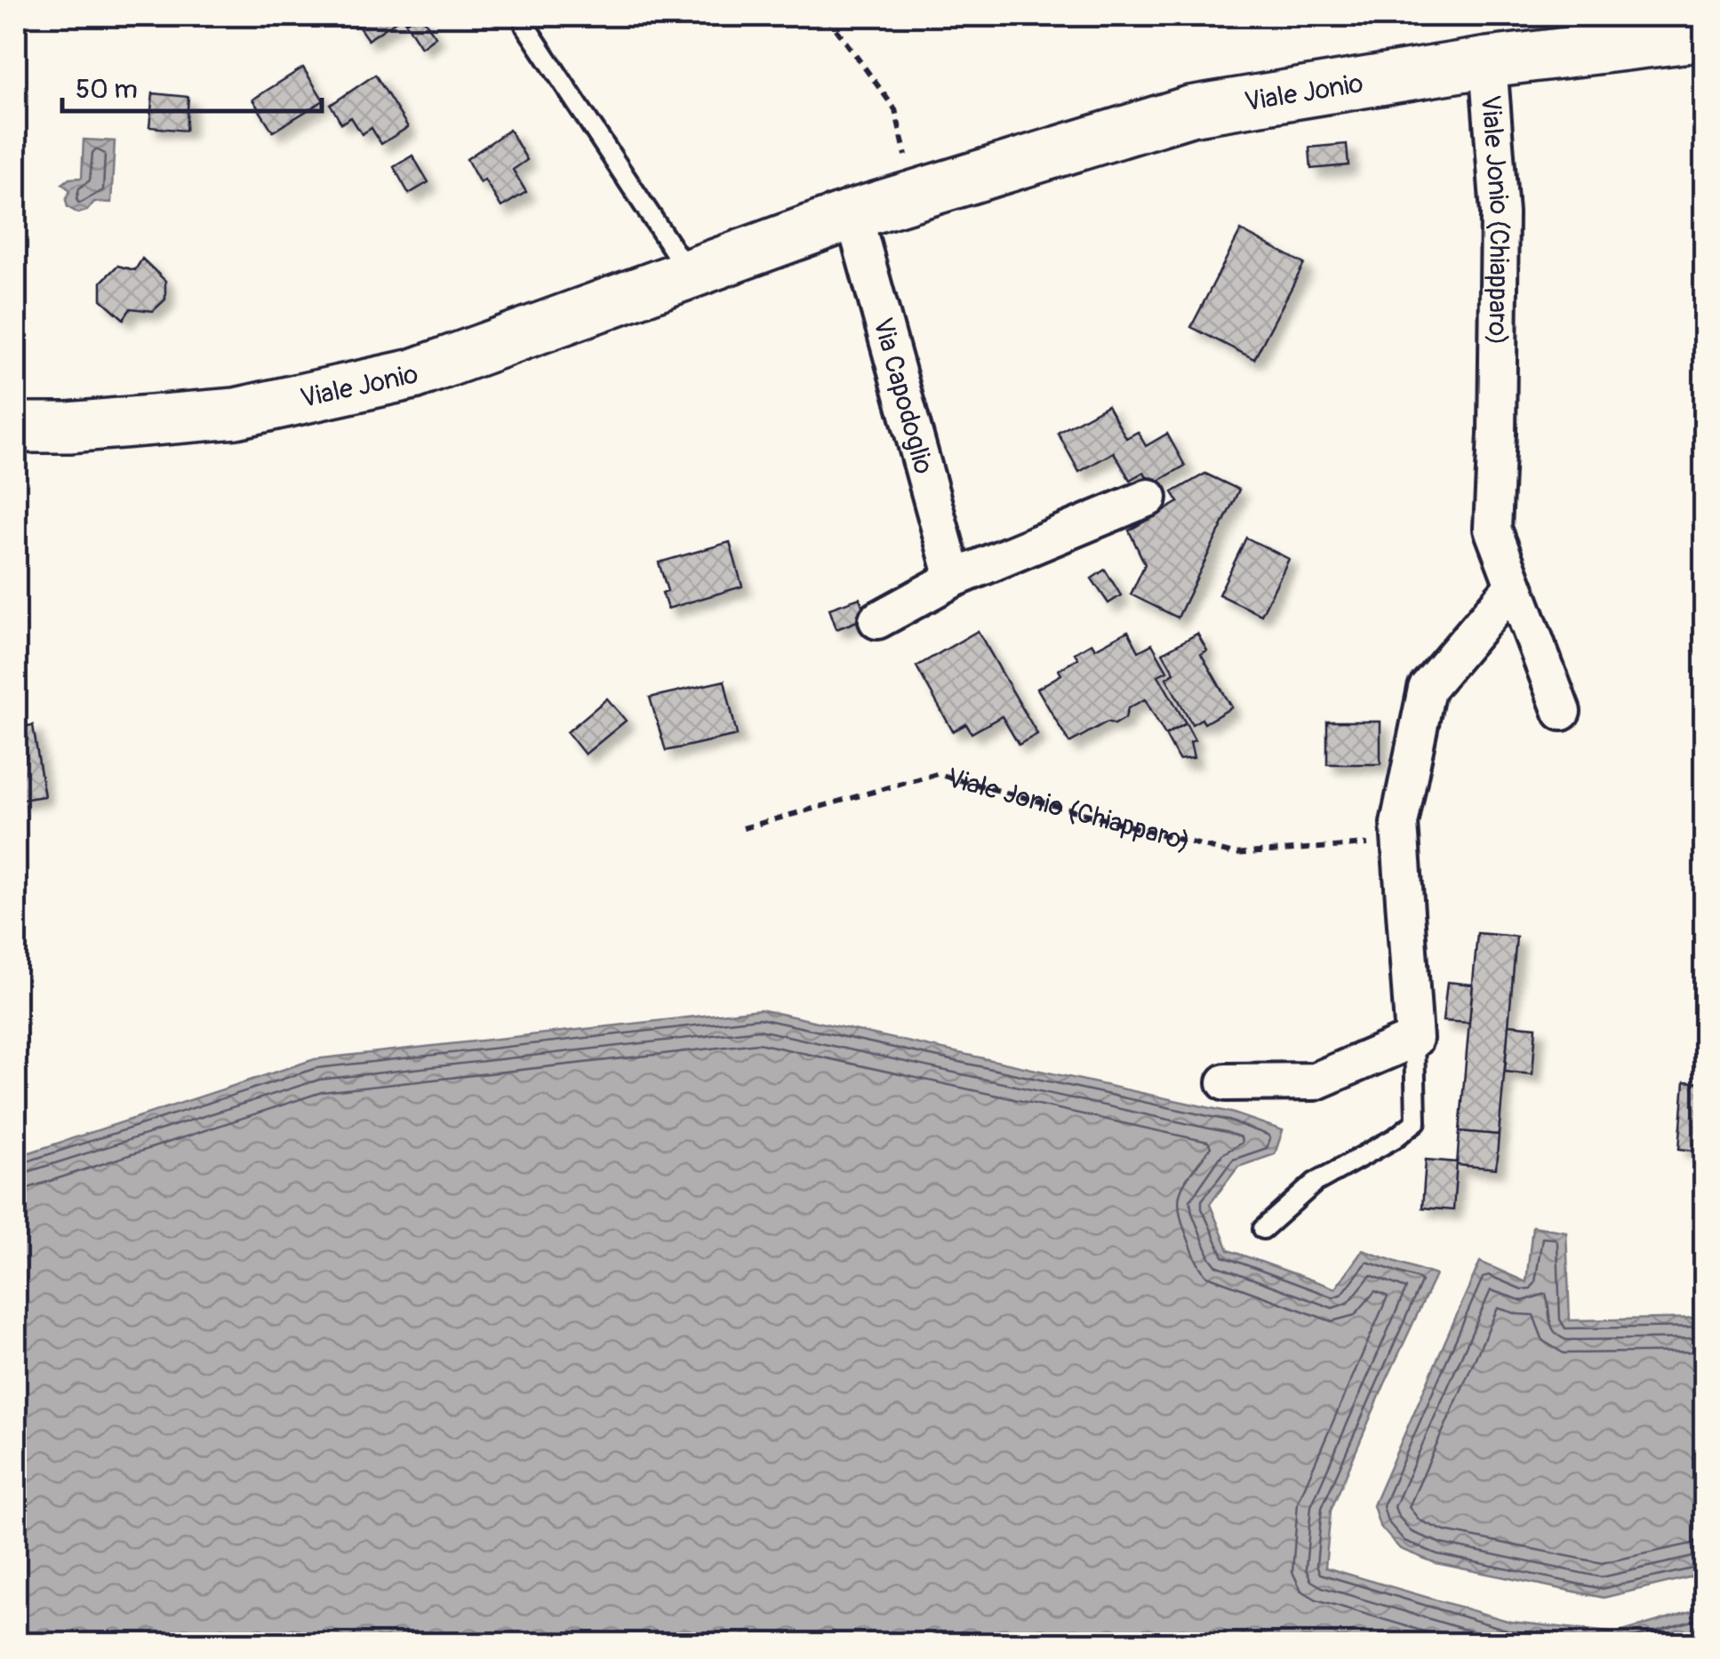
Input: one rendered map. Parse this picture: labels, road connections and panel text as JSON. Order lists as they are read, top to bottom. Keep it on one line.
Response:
{"streets":{"street":["Viale Jonio","Viale Jonio (Chiapparo)","Via Capodoglio"]},"crossings":[["Viale Jonio","Viale Jonio (Chiapparo)"],["Viale Jonio","Via Capodoglio"]],"scale_bar":"50 m"}
